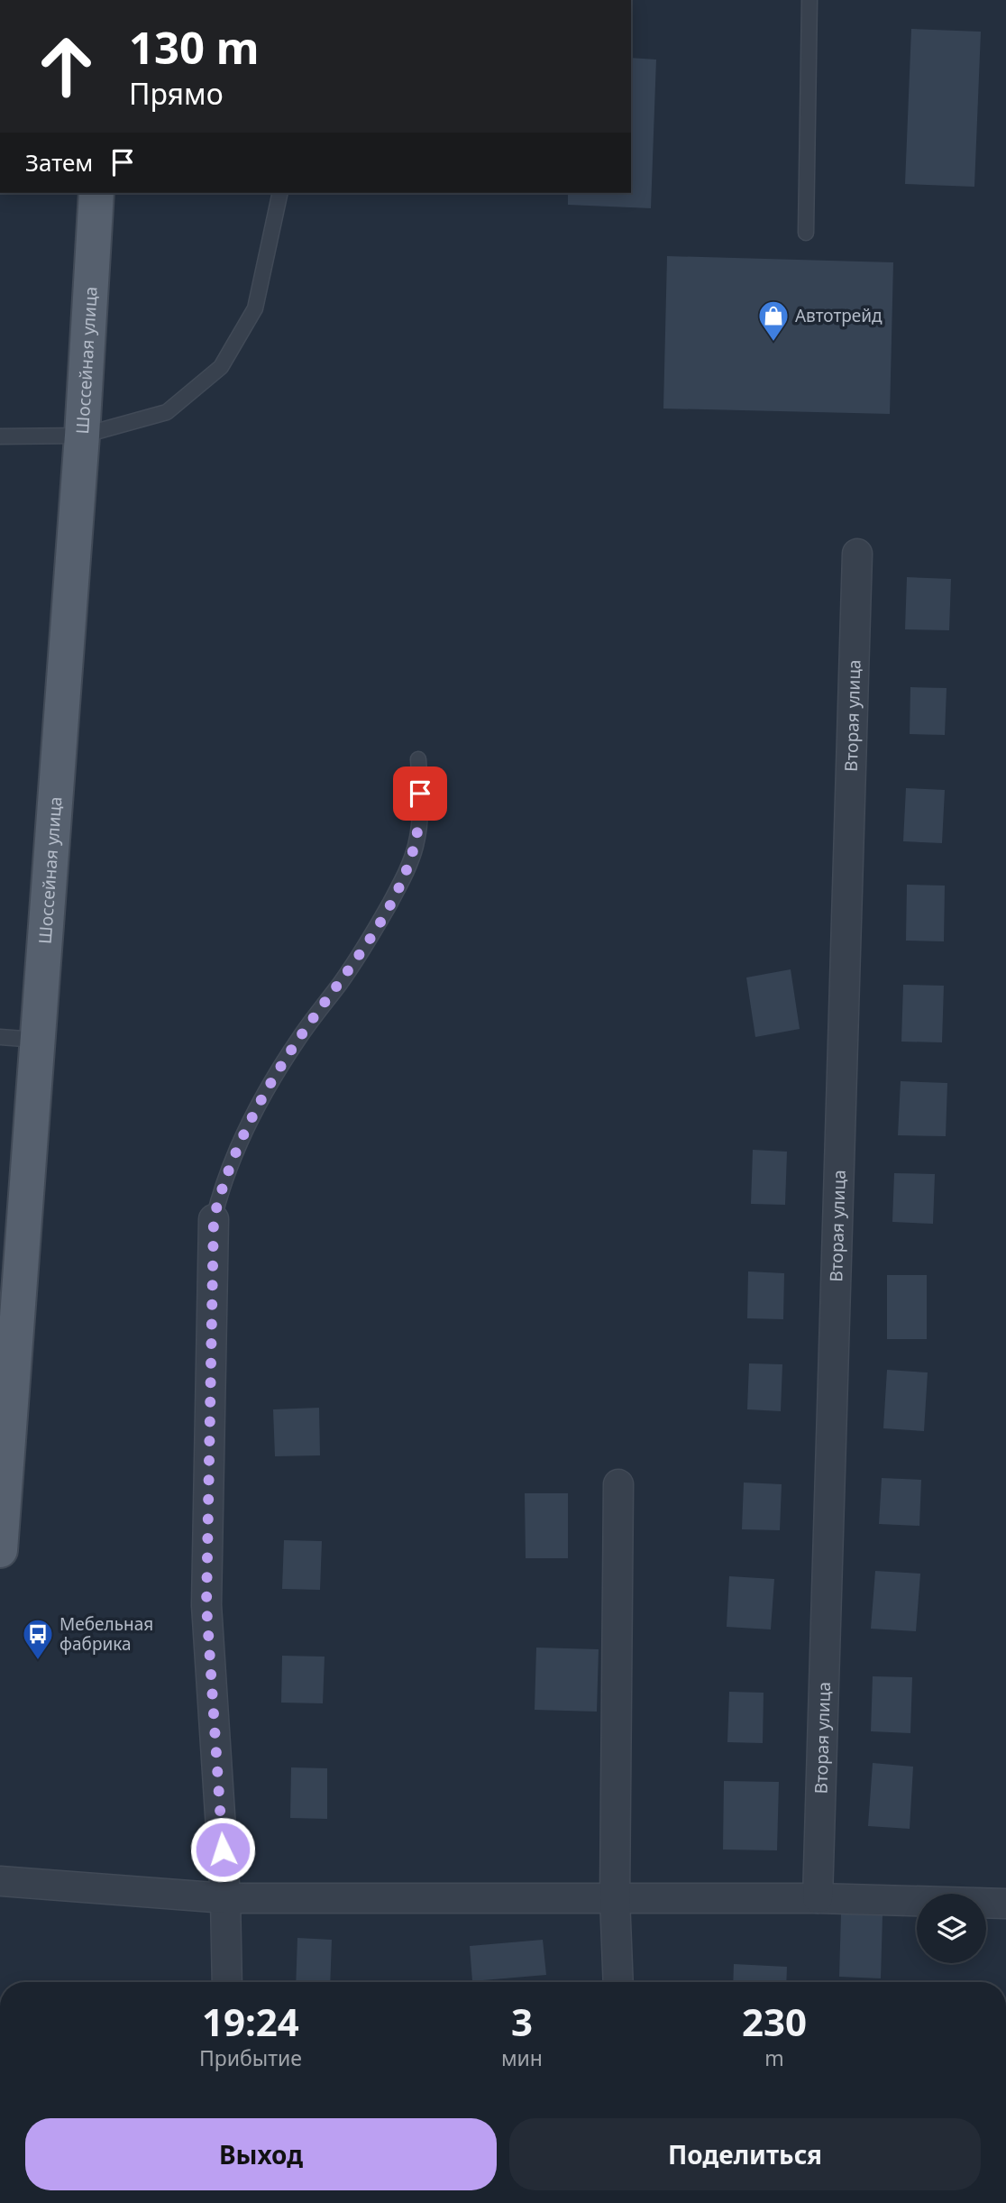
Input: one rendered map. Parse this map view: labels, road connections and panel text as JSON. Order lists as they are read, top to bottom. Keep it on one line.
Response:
{"streets":{"main road":["Шоссейная улица"],"street":["Вторая улица"]},"places":{"shop":["Автотрейд"],"bus stop":["Мебельная фабрика"]},"page":{"turn":["130 m","Прямо"],"then":"Затем","eta":["19:24","Прибытие","3","мин","230","m"],"buttons":["Выход","Поделиться"]}}
